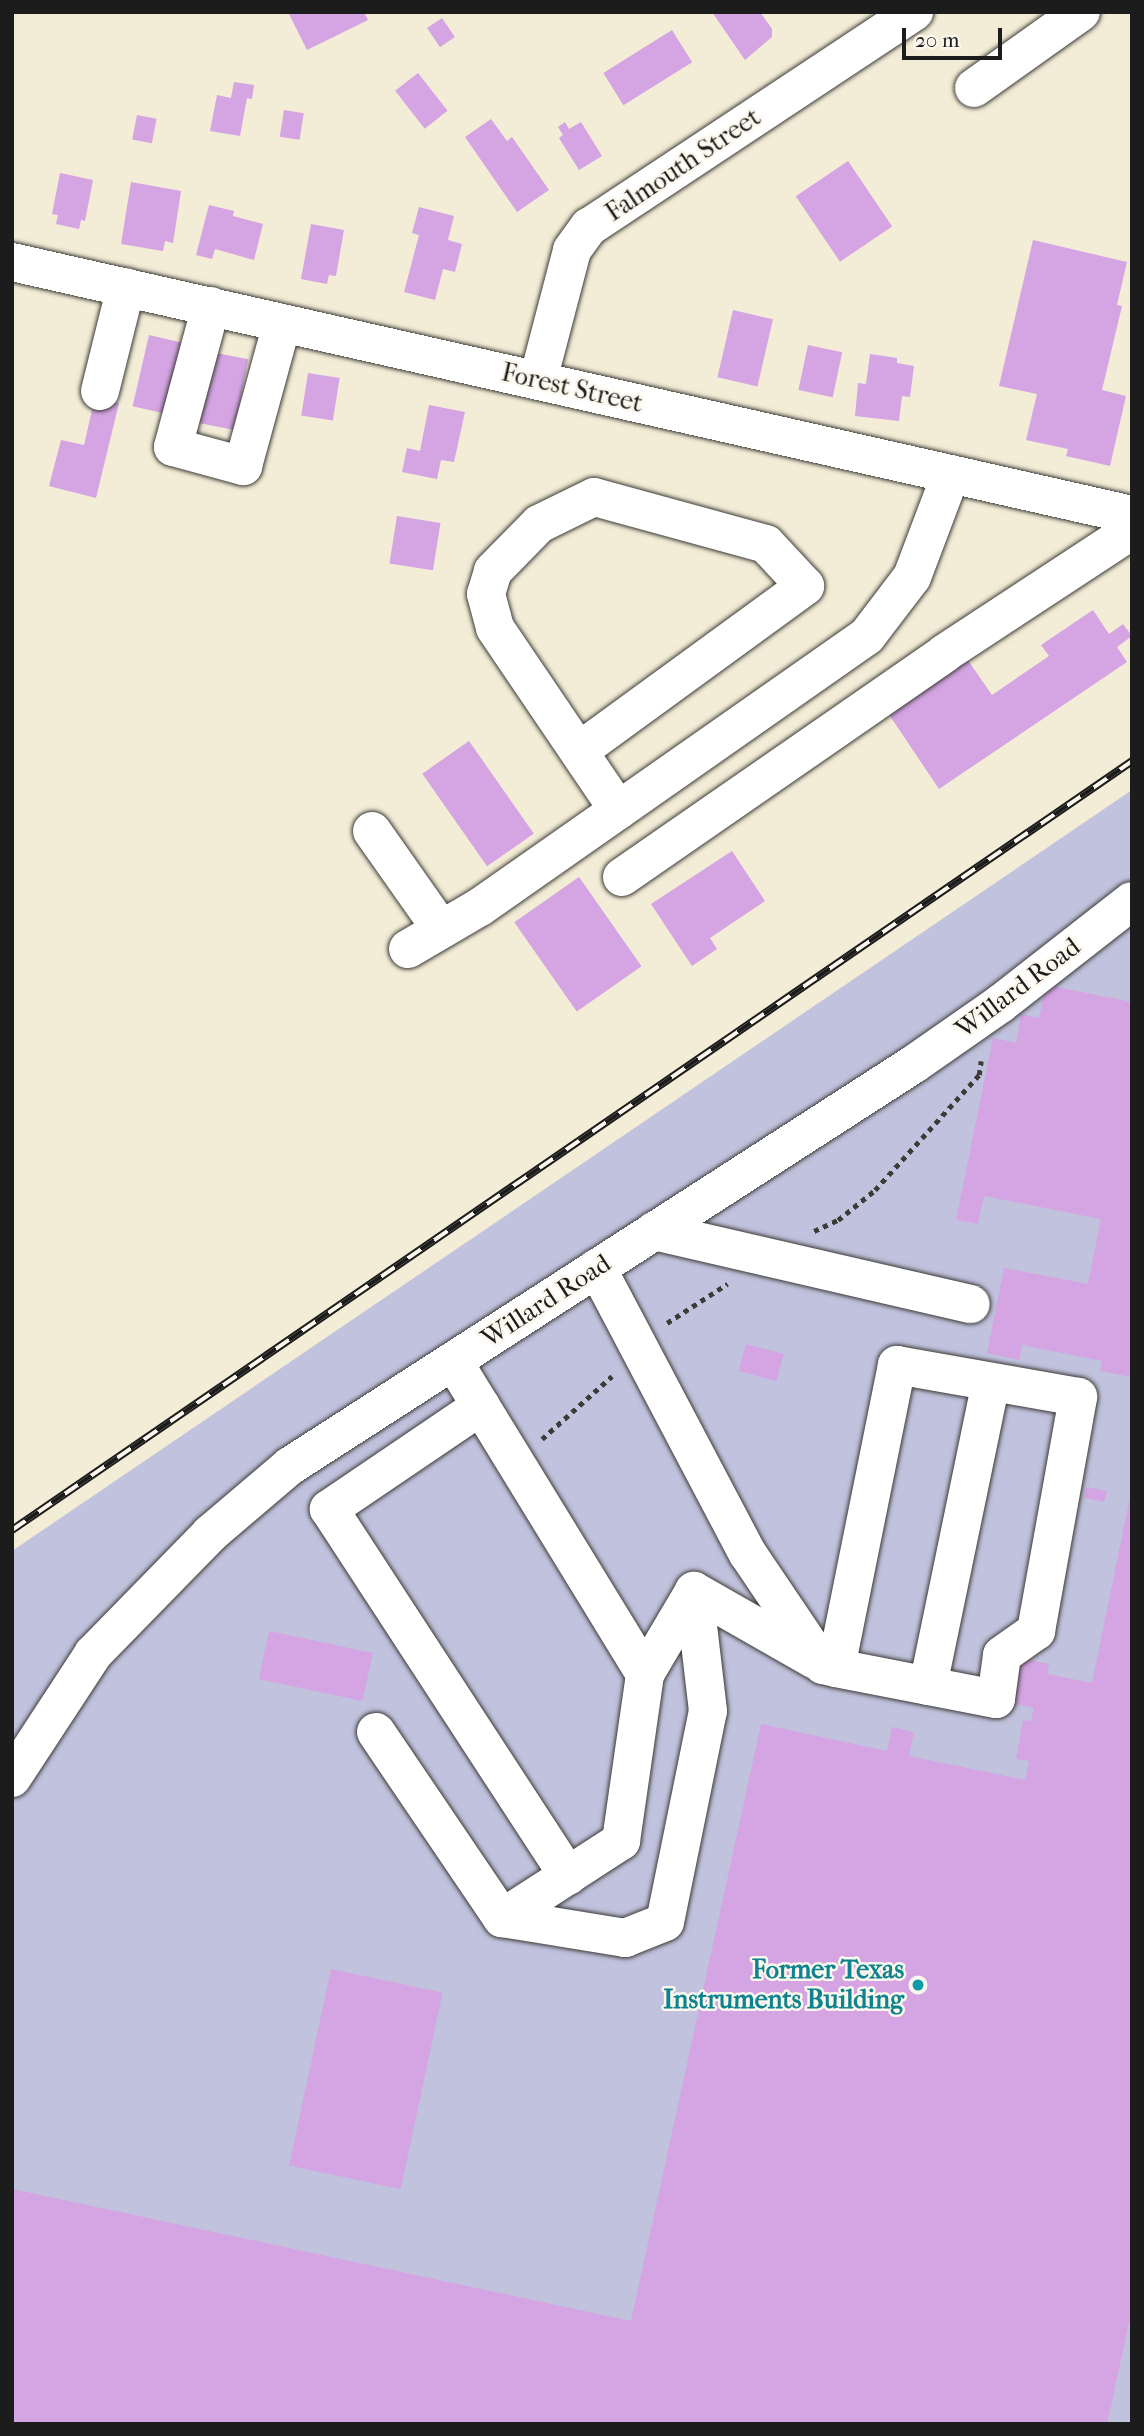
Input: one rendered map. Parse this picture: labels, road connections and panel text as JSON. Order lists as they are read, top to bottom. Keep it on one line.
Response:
{"streets":{"street":["Falmouth Street","Forest Street","Willard Road"]},"crossings":[["Falmouth Street","Forest Street"]],"places":["Former Texas Instruments Building"],"scale_bar":"20 m"}
